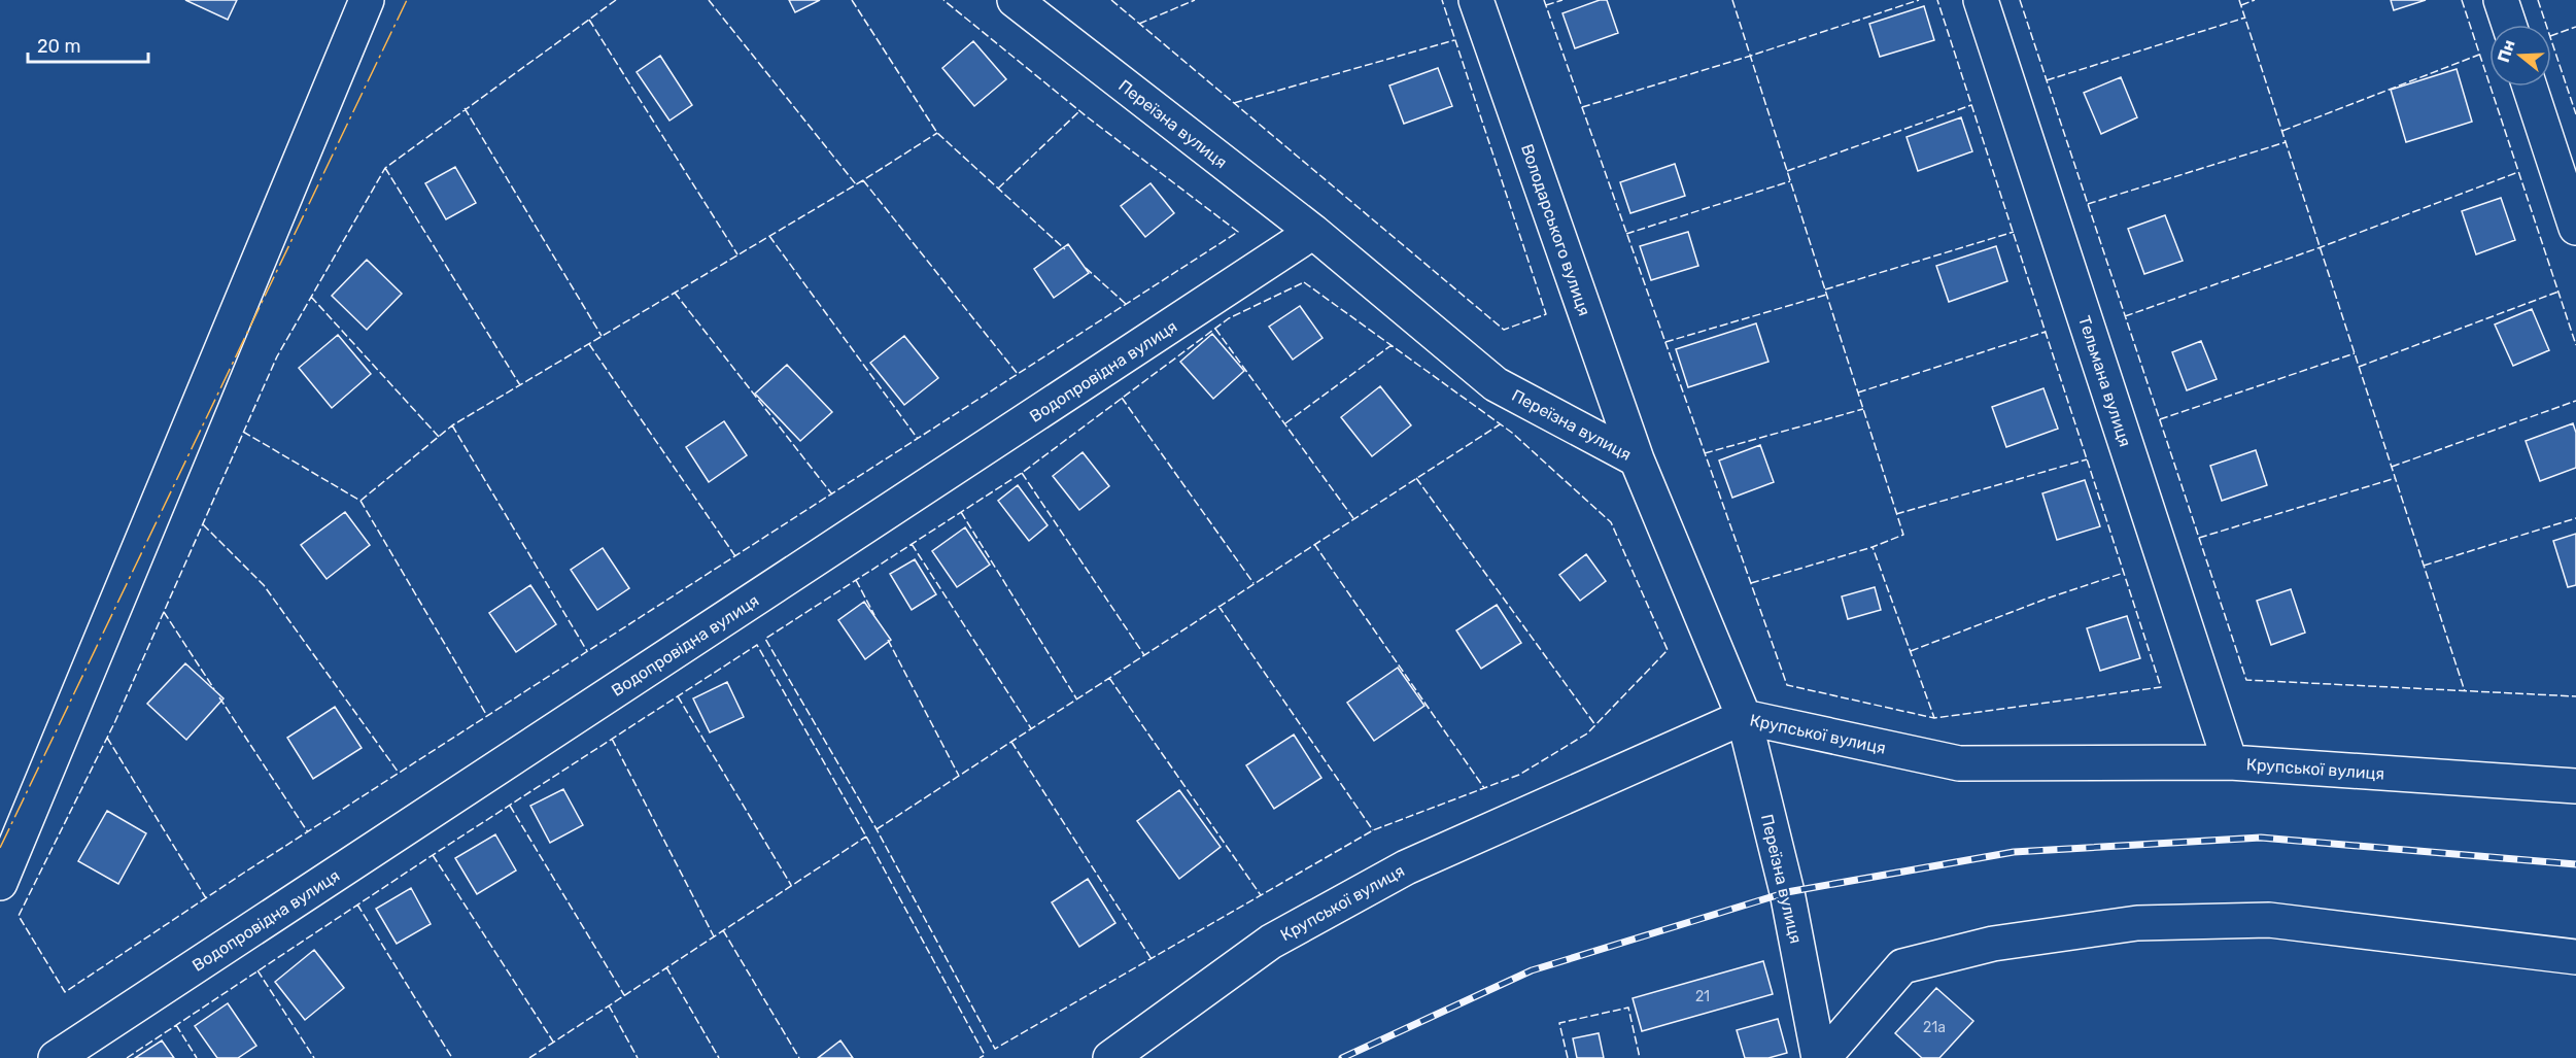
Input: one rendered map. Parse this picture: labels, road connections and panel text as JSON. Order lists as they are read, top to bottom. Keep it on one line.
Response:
{"streets":{"street":["Переїзна вулиця","Володарського вулиця","Водопровідна вулиця","Тельмана вулиця","Крупської вулиця"]},"crossings":[["Переїзна вулиця","Володарського вулиця"],["Переїзна вулиця","Водопровідна вулиця"],["Переїзна вулиця","Крупської вулиця"],["Тельмана вулиця","Крупської вулиця"]],"house_numbers":["21","21а"],"scale_bar":"20 m","north":"left"}
